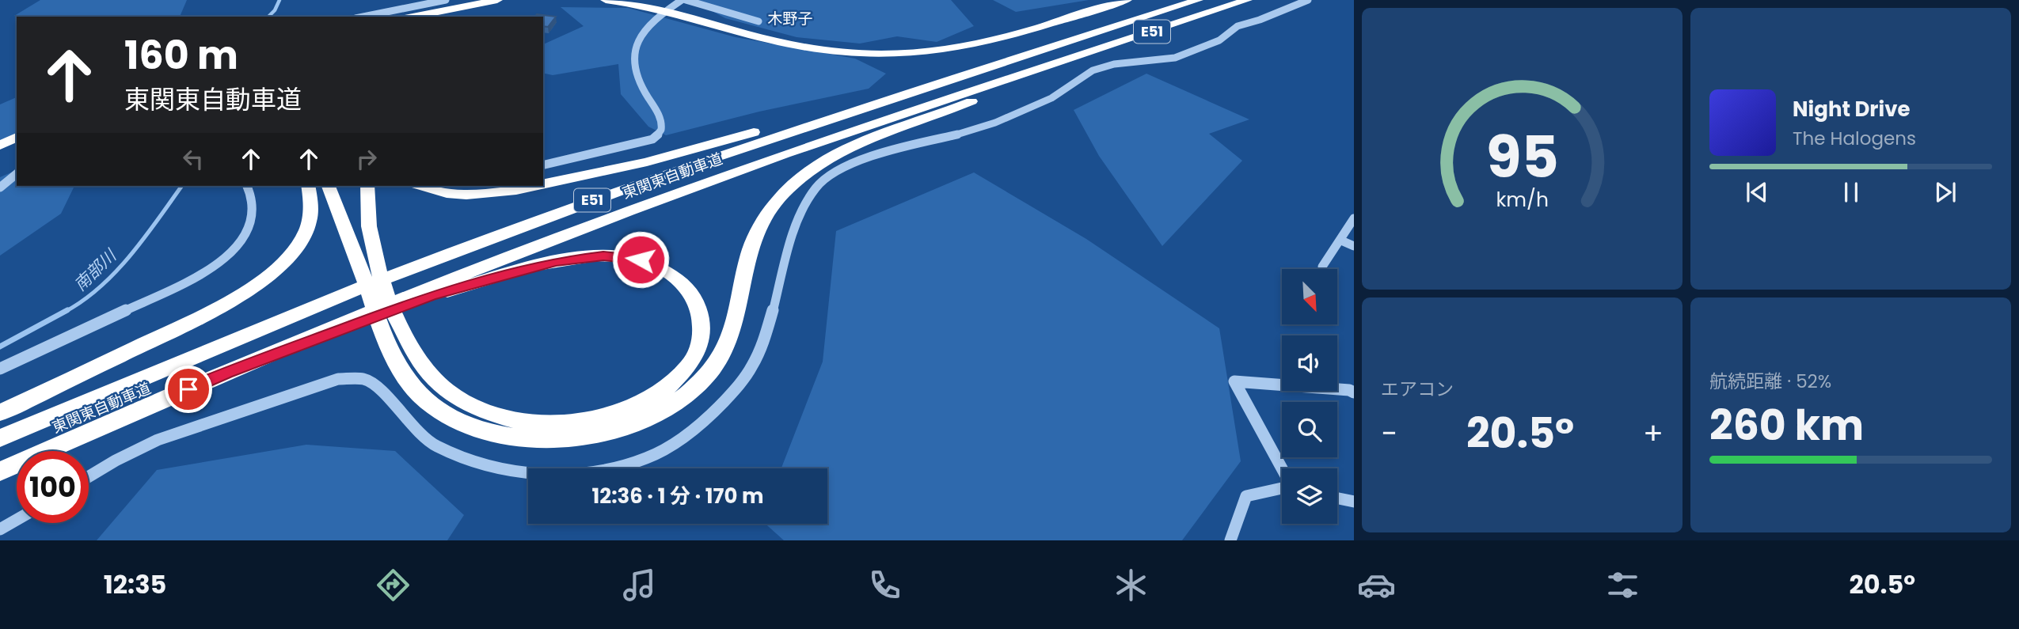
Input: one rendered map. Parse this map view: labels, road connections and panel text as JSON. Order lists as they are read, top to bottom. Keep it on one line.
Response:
{"streets":{"highway":["E51","東関東自動車道"]},"districts":["木野子"],"water":["南部川"],"north":"bottom right","page":{"turn":["160 m","東関東自動車道"],"song":["Night Drive","The Halogens"],"tile":["エアコン",["航続距離 · 52%","260 km"]],"heat":["−","20.5°","+"],"limit":"100","trip":"12:36 · 1 分 · 170 m","tabs":["12:35","20.5°"],"gauge":["95","km/h"]}}
